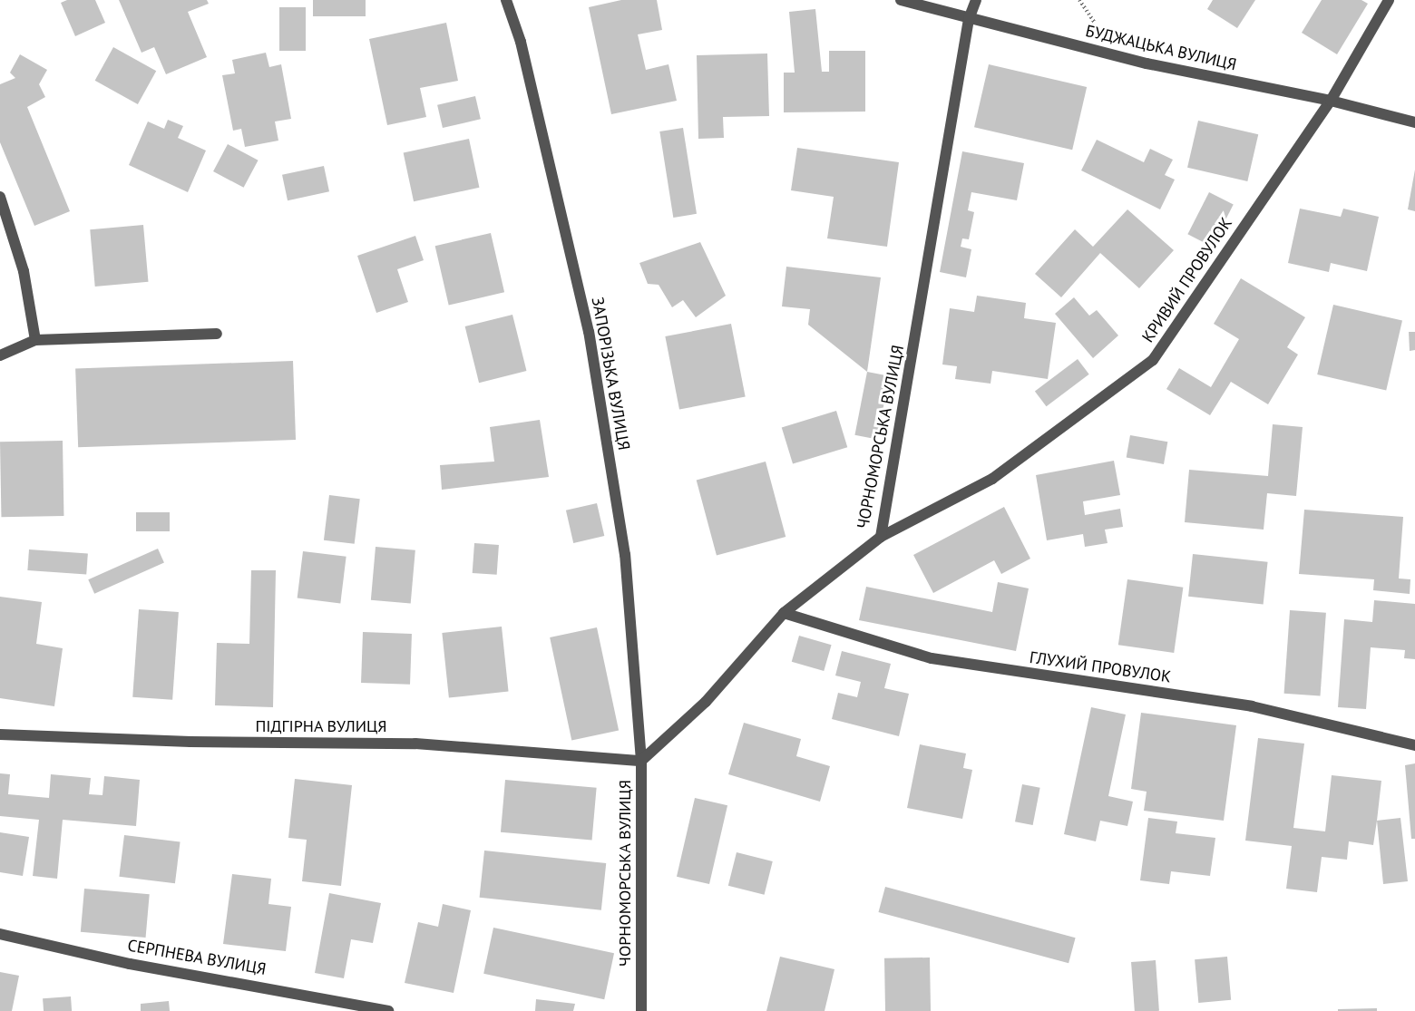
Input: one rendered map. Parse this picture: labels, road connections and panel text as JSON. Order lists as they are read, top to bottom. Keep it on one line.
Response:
{"streets":{"street":["БУДЖАЦЬКА ВУЛИЦЯ","КРИВИЙ ПРОВУЛОК","ЗАПОРІЗЬКА ВУЛИЦЯ","ЧОРНОМОРСЬКА ВУЛИЦЯ","ГЛУХИЙ ПРОВУЛОК","ПІДГІРНА ВУЛИЦЯ","СЕРПНЕВА ВУЛИЦЯ"]},"crossings":[["БУДЖАЦЬКА ВУЛИЦЯ","КРИВИЙ ПРОВУЛОК"],["БУДЖАЦЬКА ВУЛИЦЯ","ЧОРНОМОРСЬКА ВУЛИЦЯ"],["КРИВИЙ ПРОВУЛОК","ЧОРНОМОРСЬКА ВУЛИЦЯ"],["ЗАПОРІЗЬКА ВУЛИЦЯ","ЧОРНОМОРСЬКА ВУЛИЦЯ"],["ЗАПОРІЗЬКА ВУЛИЦЯ","ПІДГІРНА ВУЛИЦЯ"],["ЧОРНОМОРСЬКА ВУЛИЦЯ","ГЛУХИЙ ПРОВУЛОК"],["ЧОРНОМОРСЬКА ВУЛИЦЯ","ПІДГІРНА ВУЛИЦЯ"]]}
